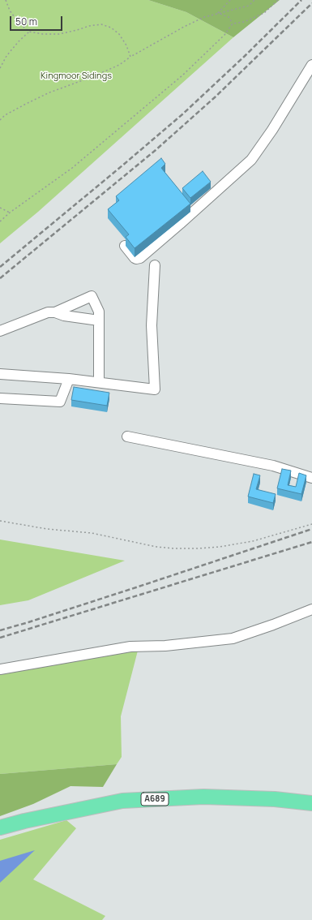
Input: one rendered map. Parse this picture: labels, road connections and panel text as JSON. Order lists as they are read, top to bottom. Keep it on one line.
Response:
{"streets":{"highway":["A689"]},"parks":["Kingmoor Sidings"],"scale_bar":"50 m"}
